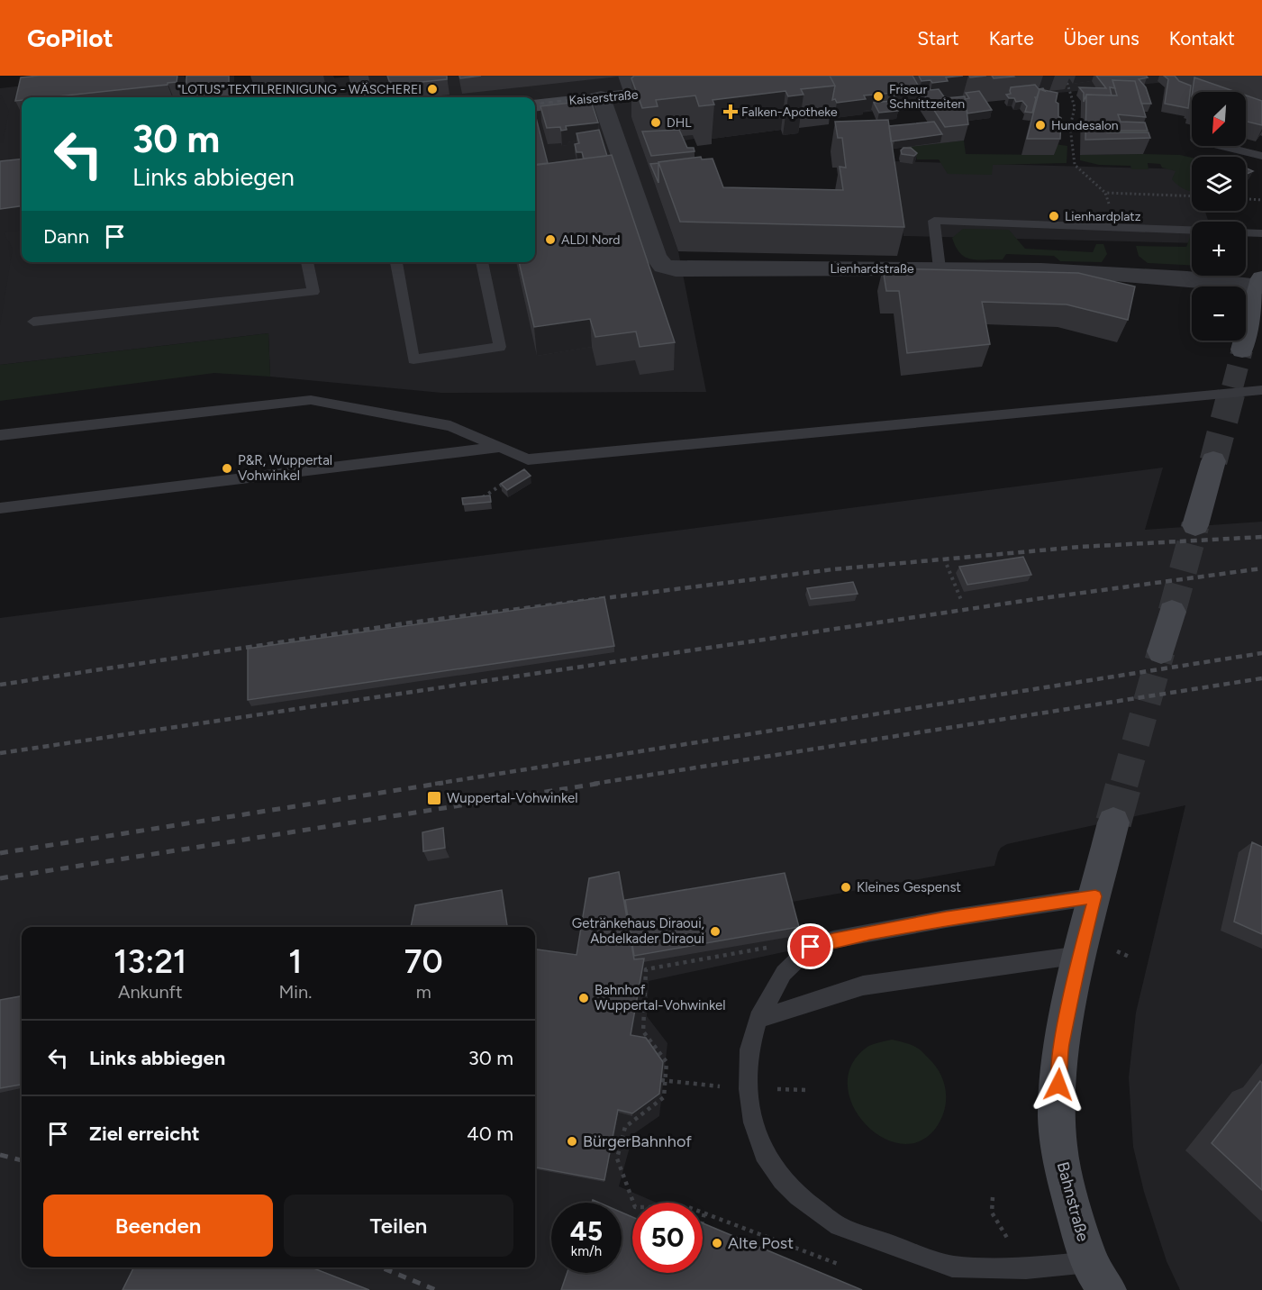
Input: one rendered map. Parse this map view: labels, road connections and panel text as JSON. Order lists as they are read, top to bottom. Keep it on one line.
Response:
{"streets":{"main road":["Kaiserstraße","Bahnstraße"],"street":["Lienhardstraße"]},"crossings":[["Kaiserstraße","Lienhardstraße"]],"places":{"other":["\"LOTUS\" TEXTILREINIGUNG - WÄSCHEREI","Friseur Schnittzeiten","DHL","Hundesalon","Lienhardplatz","ALDI Nord","P&R, Wuppertal Vohwinkel","Kleines Gespenst","Getränkehaus Diraoui, Abdelkader Diraoui","Bahnhof Wuppertal-Vohwinkel","BürgerBahnhof","Alte Post"],"health":["Falken-Apotheke"],"transit":["Wuppertal-Vohwinkel"]},"north":"bottom left","page":{"header":"GoPilot","nav":["Start","Karte","Über uns","Kontakt"],"map_buttons":["+","−"],"turn":["30 m","Links abbiegen"],"then":"Dann","eta":["13:21","Ankunft","1","Min.","70","m"],"list":[{"name":"Links abbiegen","value":"30 m"},{"name":"Ziel erreicht","value":"40 m"}],"buttons":["Beenden","Teilen"],"speed":"45 km/h","limit":"50"}}
